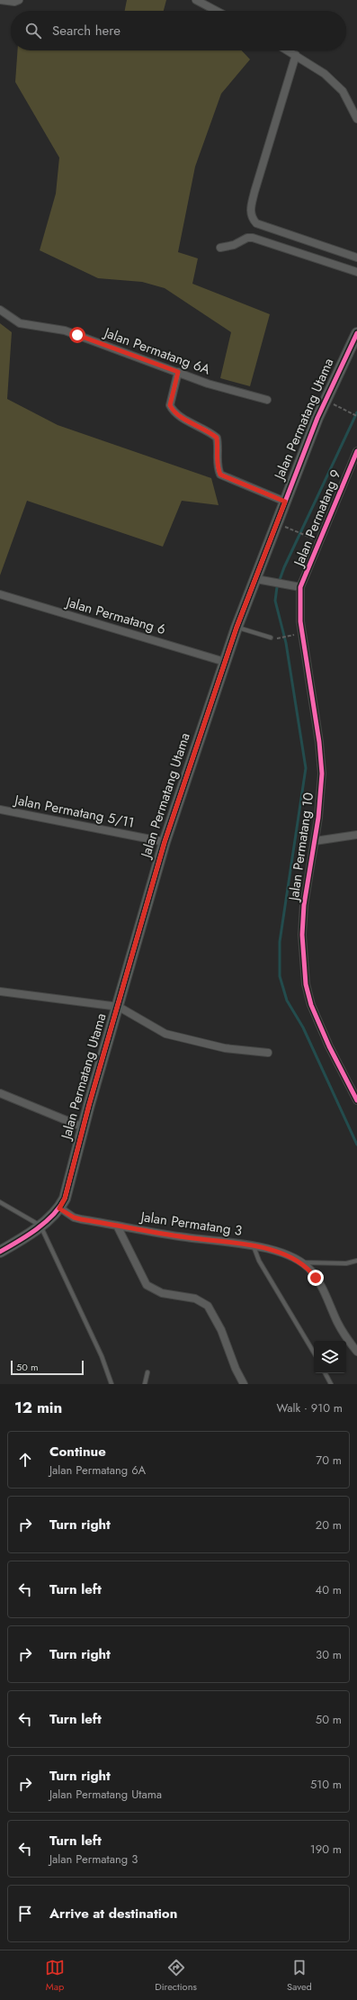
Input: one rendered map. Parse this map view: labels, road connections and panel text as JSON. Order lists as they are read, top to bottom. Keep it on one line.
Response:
{"streets":{"street":["Jalan Permatang 6A","Jalan Permatang Utama","Jalan Permatang 9","Jalan Permatang 6","Jalan Permatang 5/11","Jalan Permatang 10","Jalan Permatang 3"]},"crossings":[["Jalan Permatang Utama","Jalan Permatang 9"],["Jalan Permatang Utama","Jalan Permatang 6"],["Jalan Permatang Utama","Jalan Permatang 5/11"],["Jalan Permatang Utama","Jalan Permatang 3"],["Jalan Permatang 9","Jalan Permatang 10"]],"scale_bar":"50 m","page":{"search":"Search here","scale":"50 m","heading":["12 min","Walk · 910 m"],"list":[["Continue","Jalan Permatang 6A","70 m"],["Turn right","20 m"],["Turn left","40 m"],["Turn right","30 m"],["Turn left","50 m"],["Turn right","Jalan Permatang Utama","510 m"],["Turn left","Jalan Permatang 3","190 m"],"Arrive at destination"],"nav":["Map","Directions","Saved"]}}
